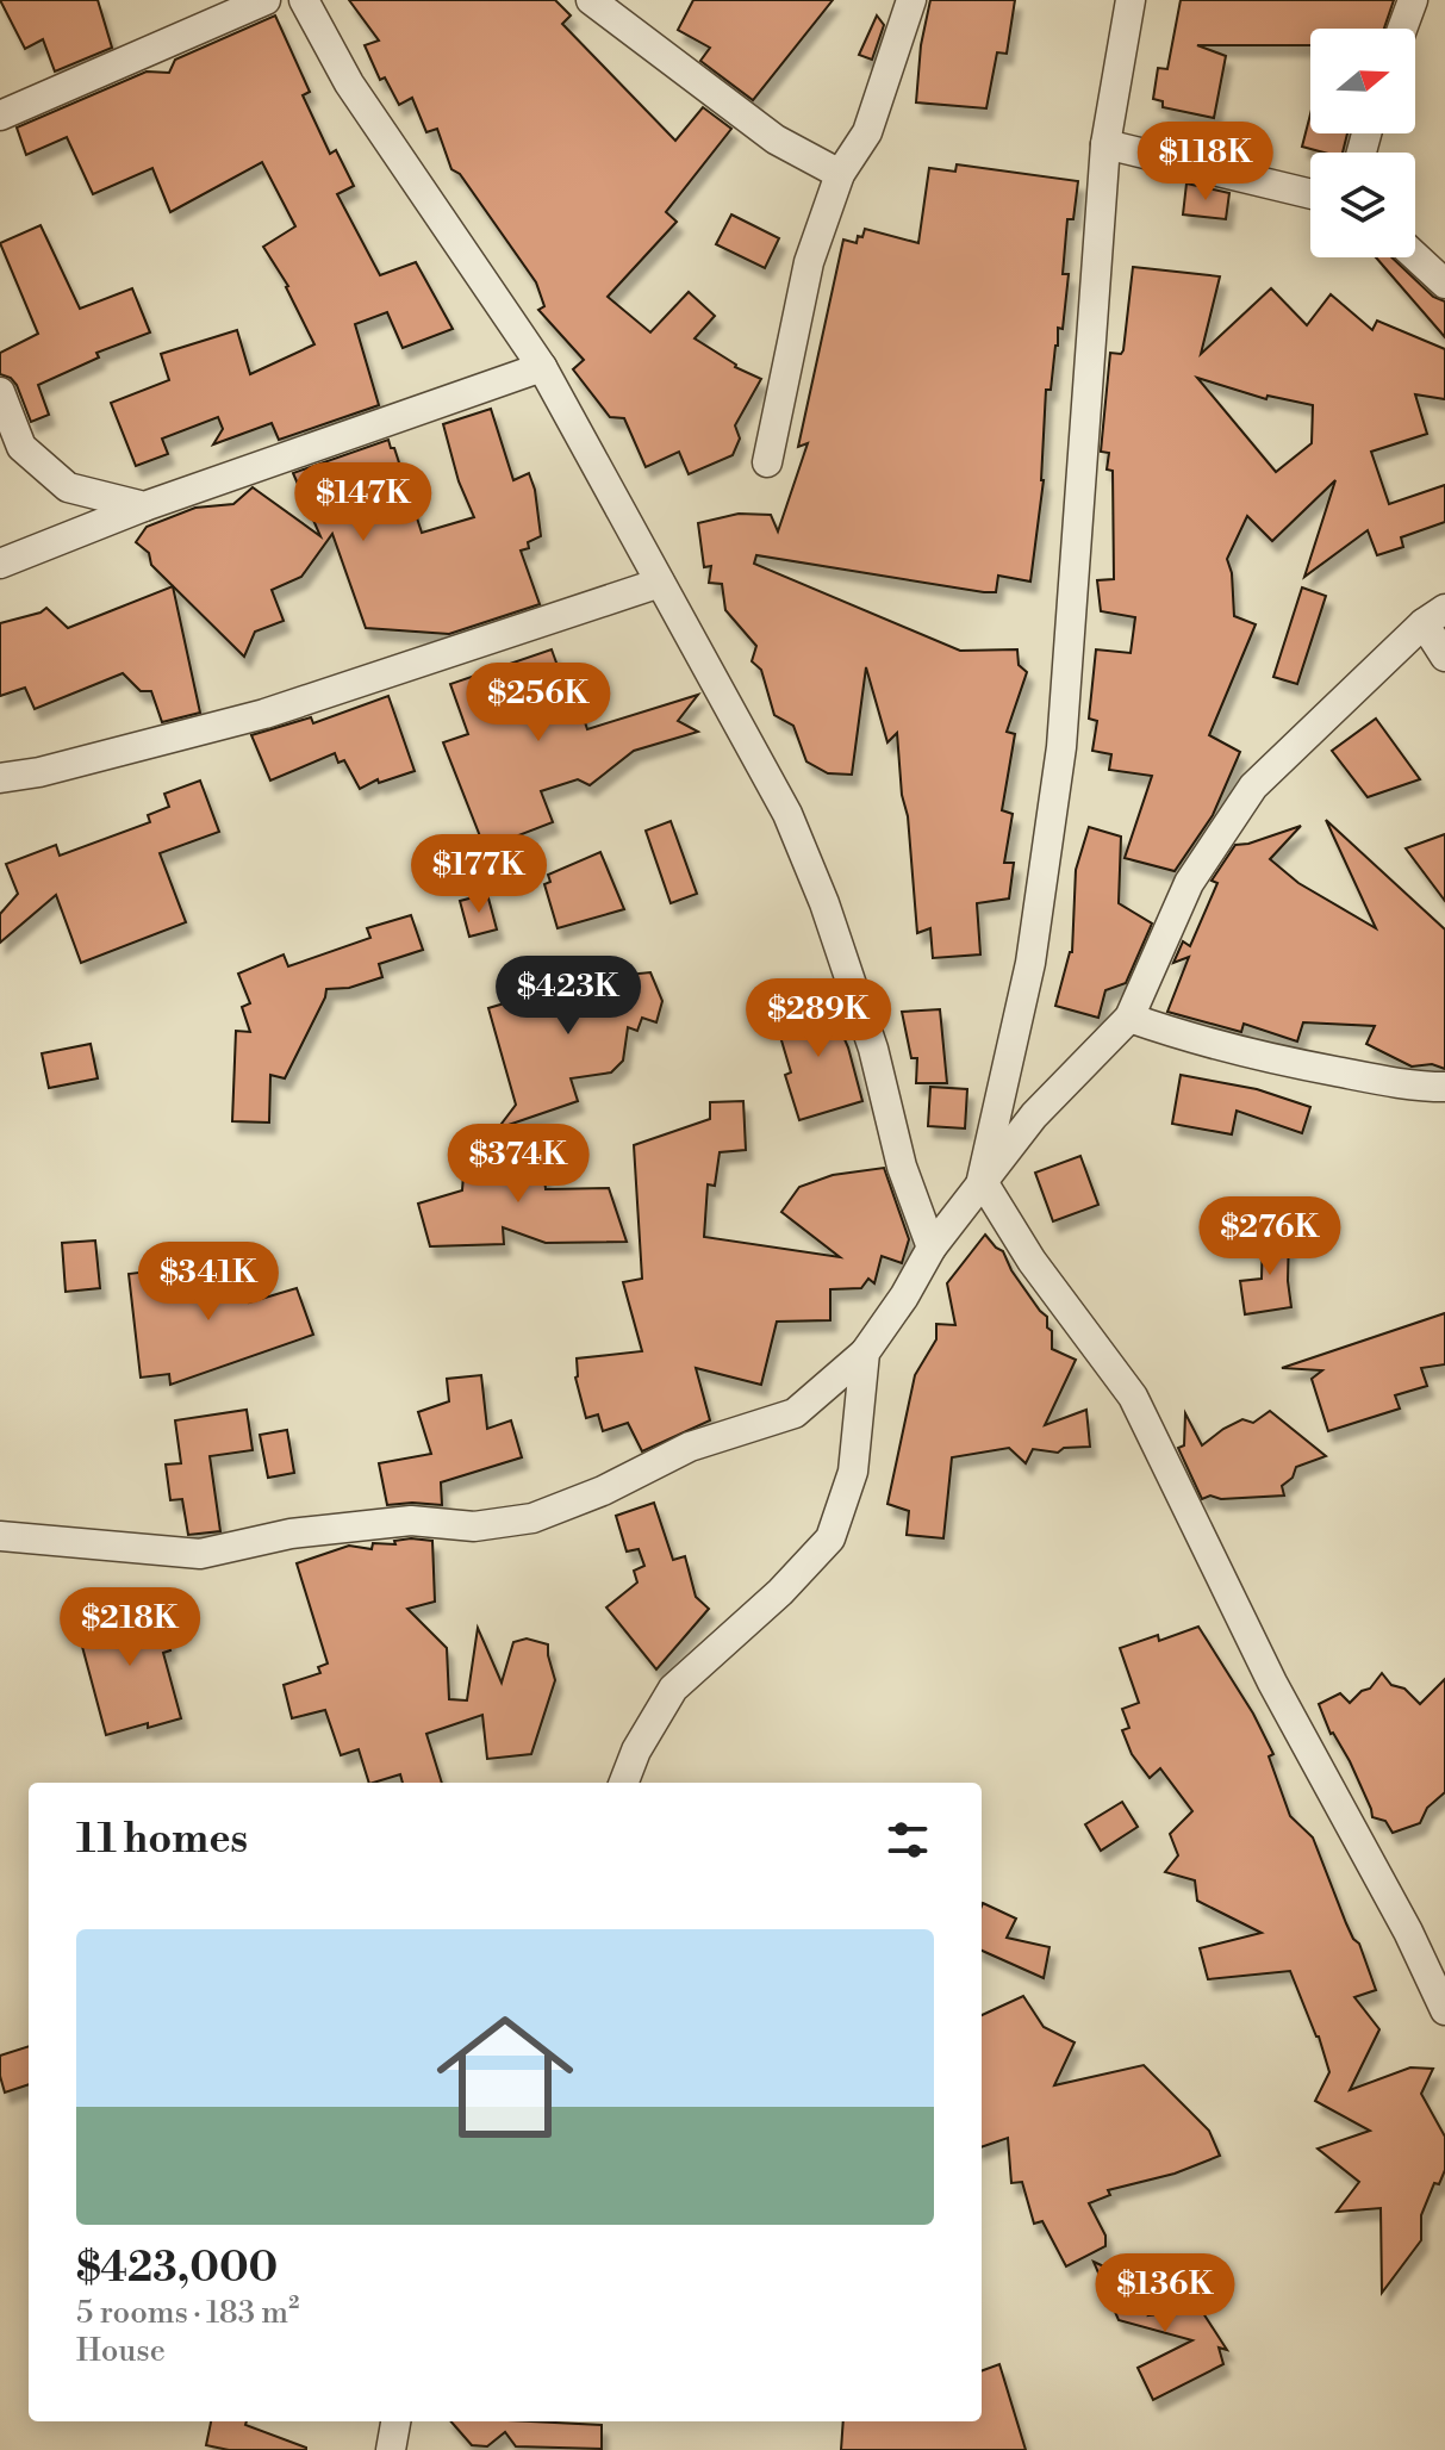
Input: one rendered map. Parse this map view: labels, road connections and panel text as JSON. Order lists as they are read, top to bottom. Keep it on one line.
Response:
{"north":"right","page":{"price":["$118K","$147K","$256K","$177K","$423K","$289K","$374K","$276K","$341K","$218K","$136K"],"heading":"11 homes","list":[{"name":"$423,000","note":"5 rooms · 183 m² · House"}]}}
